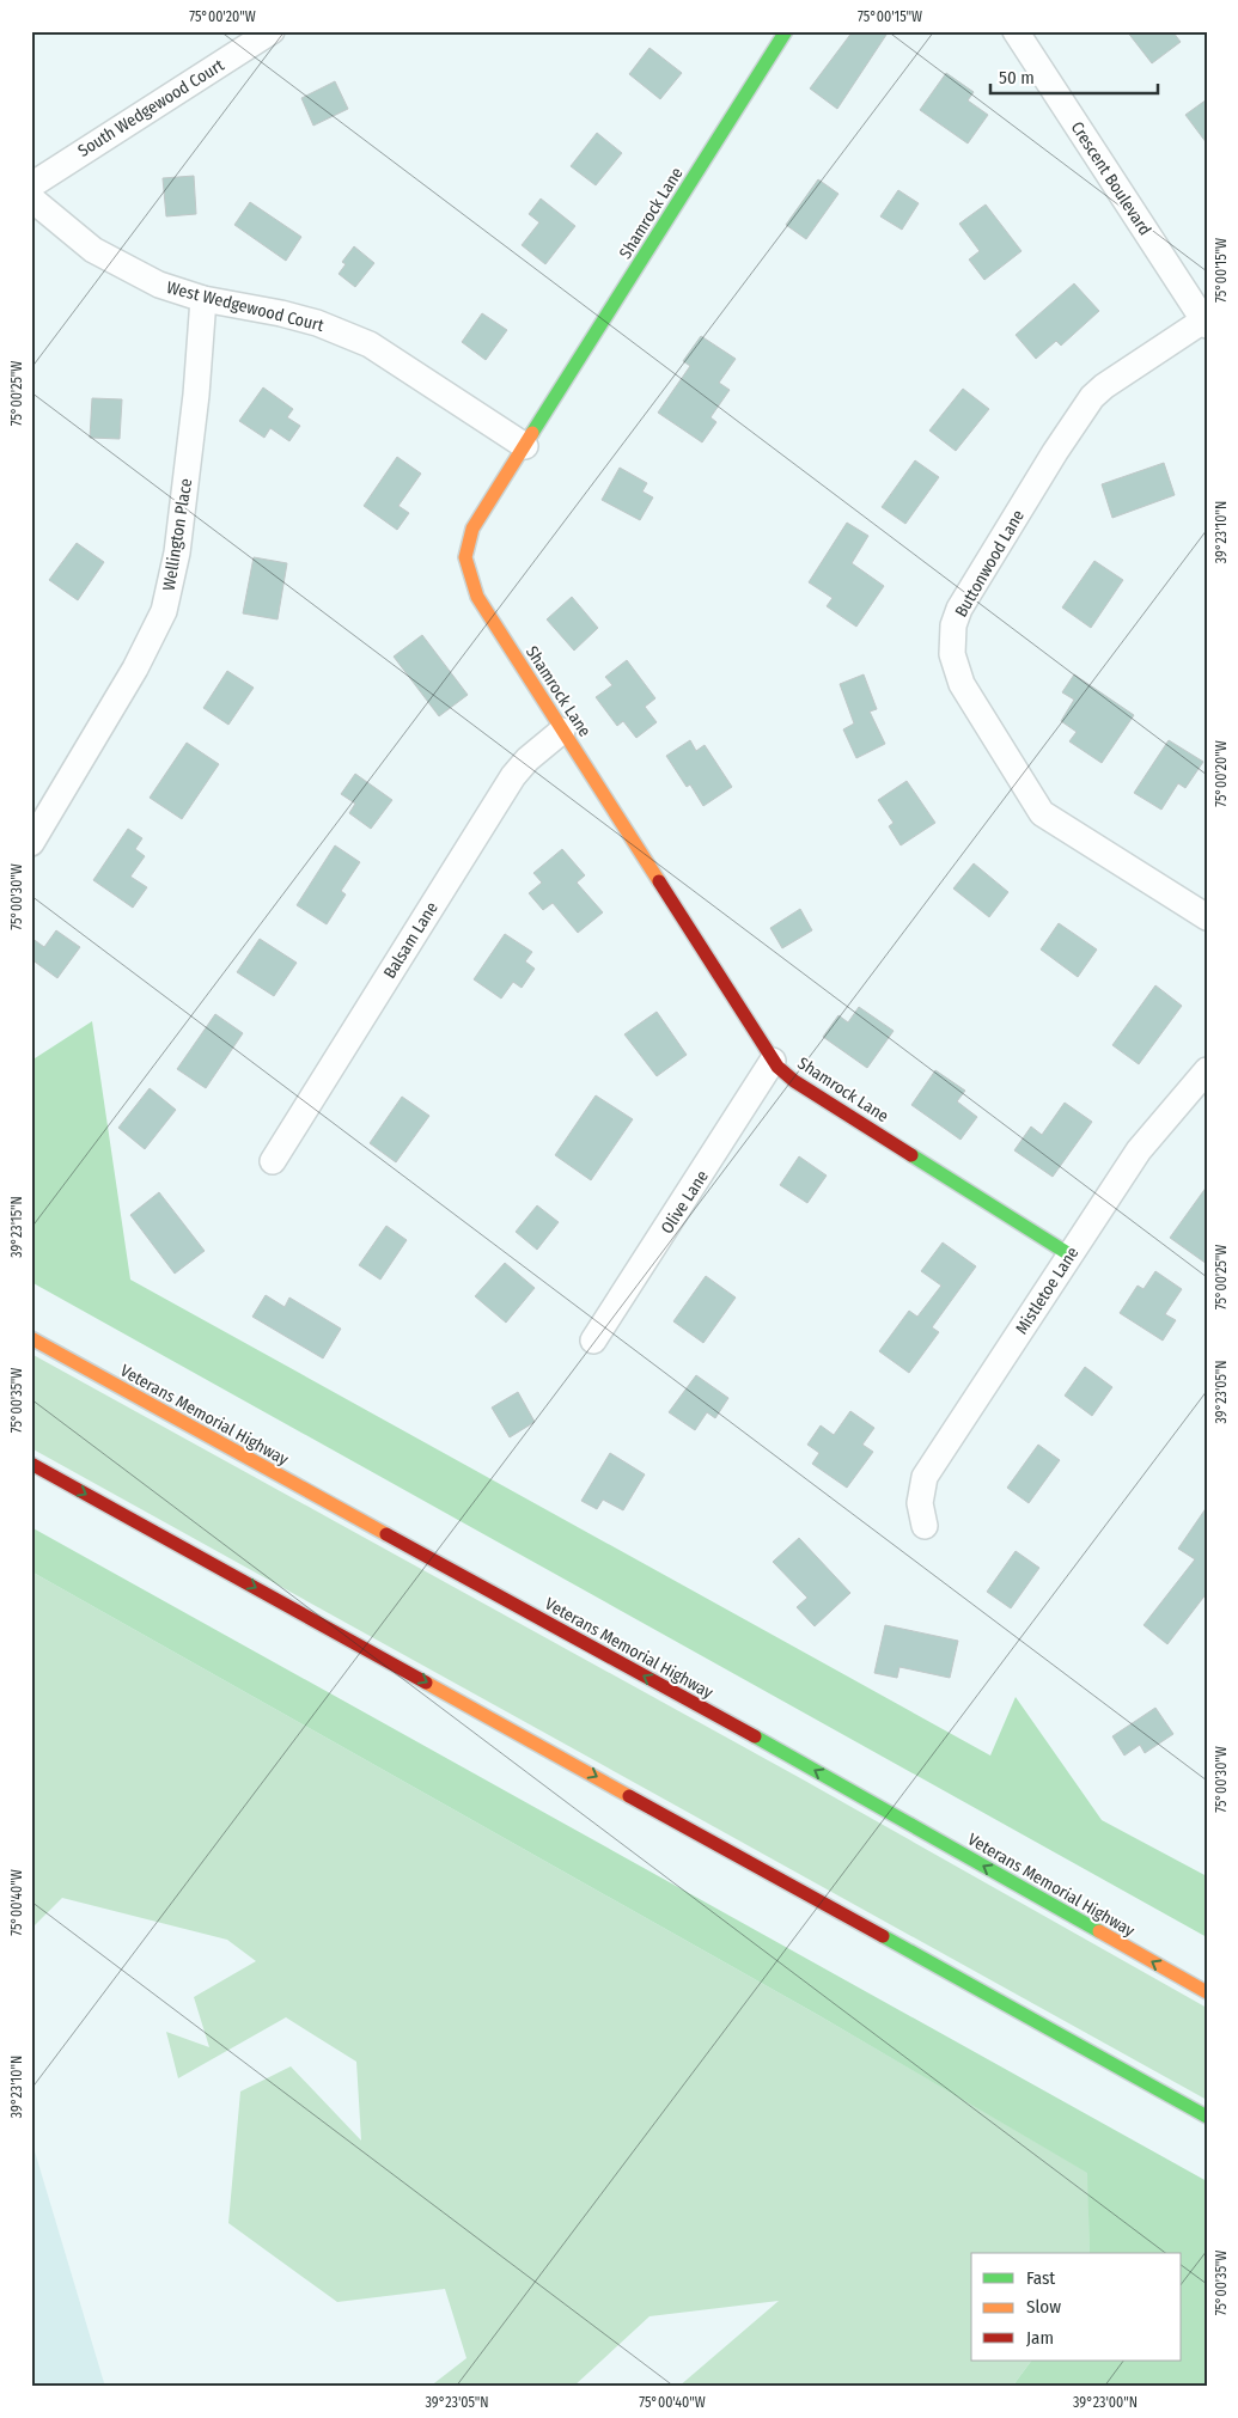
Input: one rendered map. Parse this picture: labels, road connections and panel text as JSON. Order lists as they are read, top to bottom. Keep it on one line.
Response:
{"streets":{"main road":["Shamrock Lane","Veterans Memorial Highway"],"street":["South Wedgewood Court","Crescent Boulevard","West Wedgewood Court","Wellington Place","Buttonwood Lane","Balsam Lane","Olive Lane","Mistletoe Lane"]},"crossings":[["Crescent Boulevard","Buttonwood Lane"],["Shamrock Lane","West Wedgewood Court"],["Shamrock Lane","Balsam Lane"],["Shamrock Lane","Olive Lane"],["Shamrock Lane","Mistletoe Lane"],["West Wedgewood Court","Wellington Place"]],"legend":["Fast","Slow","Jam"],"scale_bar":"50 m","coordinates":["75°00'20\"W","75°00'15\"W","75°00'25\"W","39°23'10\"N","75°00'30\"W","39°23'15\"N","39°23'05\"N","75°00'35\"W","75°00'40\"W","39°23'00\"N"]}
